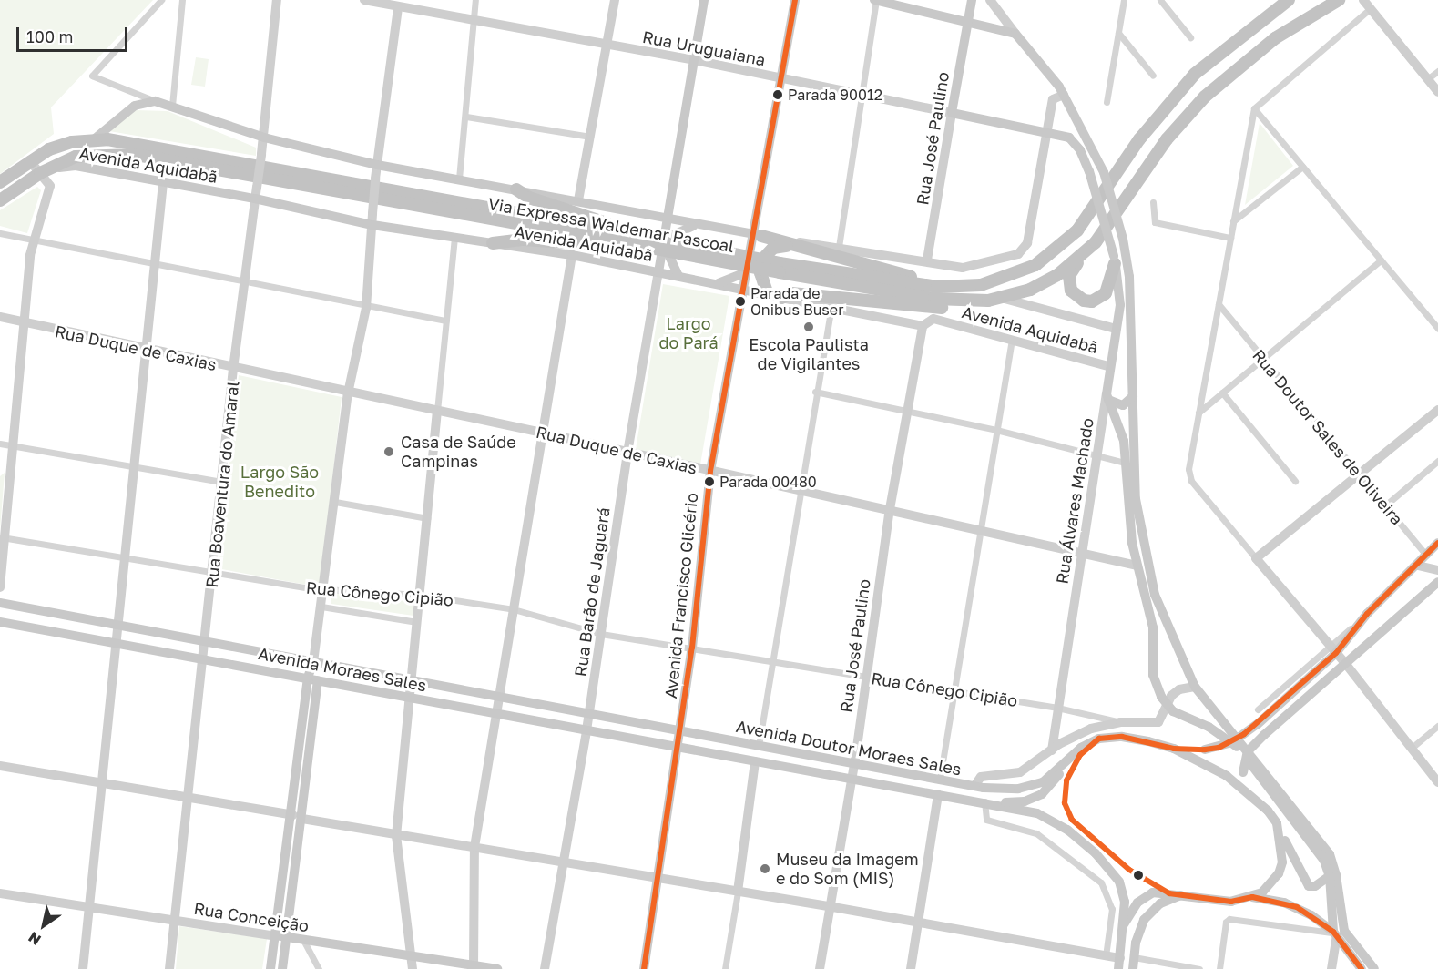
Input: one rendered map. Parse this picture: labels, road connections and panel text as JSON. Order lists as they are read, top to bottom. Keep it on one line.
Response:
{"streets":{"highway":["Via Expressa Waldemar Pascoal"],"main road":["Rua Uruguaiana","Rua José Paulino","Avenida Aquidabã","Rua Álvares Machado","Rua Barão de Jaguará","Avenida Francisco Glicério","Avenida Moraes Sales","Avenida Doutor Moraes Sales","Rua Conceição"],"street":["Rua Duque de Caxias","Rua Doutor Sales de Oliveira","Rua Boaventura do Amaral","Rua Cônego Cipião"]},"crossings":[["Rua Uruguaiana","Rua José Paulino"],["Rua Uruguaiana","Rua Álvares Machado"],["Rua Uruguaiana","Rua Barão de Jaguará"],["Rua Uruguaiana","Avenida Francisco Glicério"],["Rua José Paulino","Avenida Aquidabã"],["Rua José Paulino","Rua Duque de Caxias"],["Rua José Paulino","Rua Cônego Cipião"],["Rua José Paulino","Avenida Doutor Moraes Sales"],["Avenida Aquidabã","Via Expressa Waldemar Pascoal"],["Avenida Aquidabã","Rua Boaventura do Amaral"],["Avenida Aquidabã","Rua Álvares Machado"],["Avenida Aquidabã","Rua Barão de Jaguará"],["Avenida Aquidabã","Avenida Francisco Glicério"],["Rua Duque de Caxias","Rua Boaventura do Amaral"],["Rua Duque de Caxias","Rua Álvares Machado"],["Rua Duque de Caxias","Rua Barão de Jaguará"],["Rua Duque de Caxias","Avenida Francisco Glicério"],["Rua Boaventura do Amaral","Rua Cônego Cipião"],["Rua Boaventura do Amaral","Avenida Moraes Sales"],["Rua Boaventura do Amaral","Rua Conceição"],["Rua Álvares Machado","Rua Cônego Cipião"],["Rua Barão de Jaguará","Rua Cônego Cipião"],["Rua Barão de Jaguará","Avenida Moraes Sales"],["Rua Barão de Jaguará","Avenida Doutor Moraes Sales"],["Rua Cônego Cipião","Avenida Francisco Glicério"],["Avenida Francisco Glicério","Avenida Moraes Sales"],["Avenida Francisco Glicério","Avenida Doutor Moraes Sales"],["Avenida Moraes Sales","Avenida Doutor Moraes Sales"]],"parks":["Largo do Pará","Largo São Benedito"],"places":["Parada 90012","Parada de Onibus Buser","Escola Paulista de Vigilantes","Casa de Saúde Campinas","Parada 00480","Museu da Imagem e do Som (MIS)"],"scale_bar":"100 m","north":"bottom left"}
